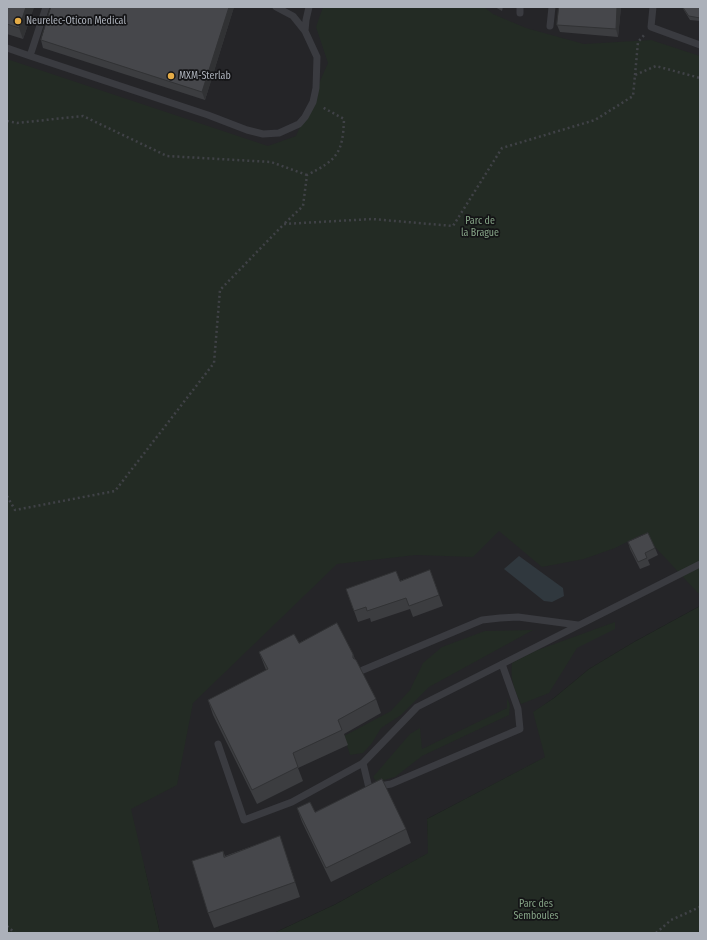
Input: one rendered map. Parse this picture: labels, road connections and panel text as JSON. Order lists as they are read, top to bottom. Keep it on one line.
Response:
{"parks":["Parc de la Brague","Parc des Semboules"],"places":["Neurelec-Oticon Medical","MXM-Sterlab"]}
